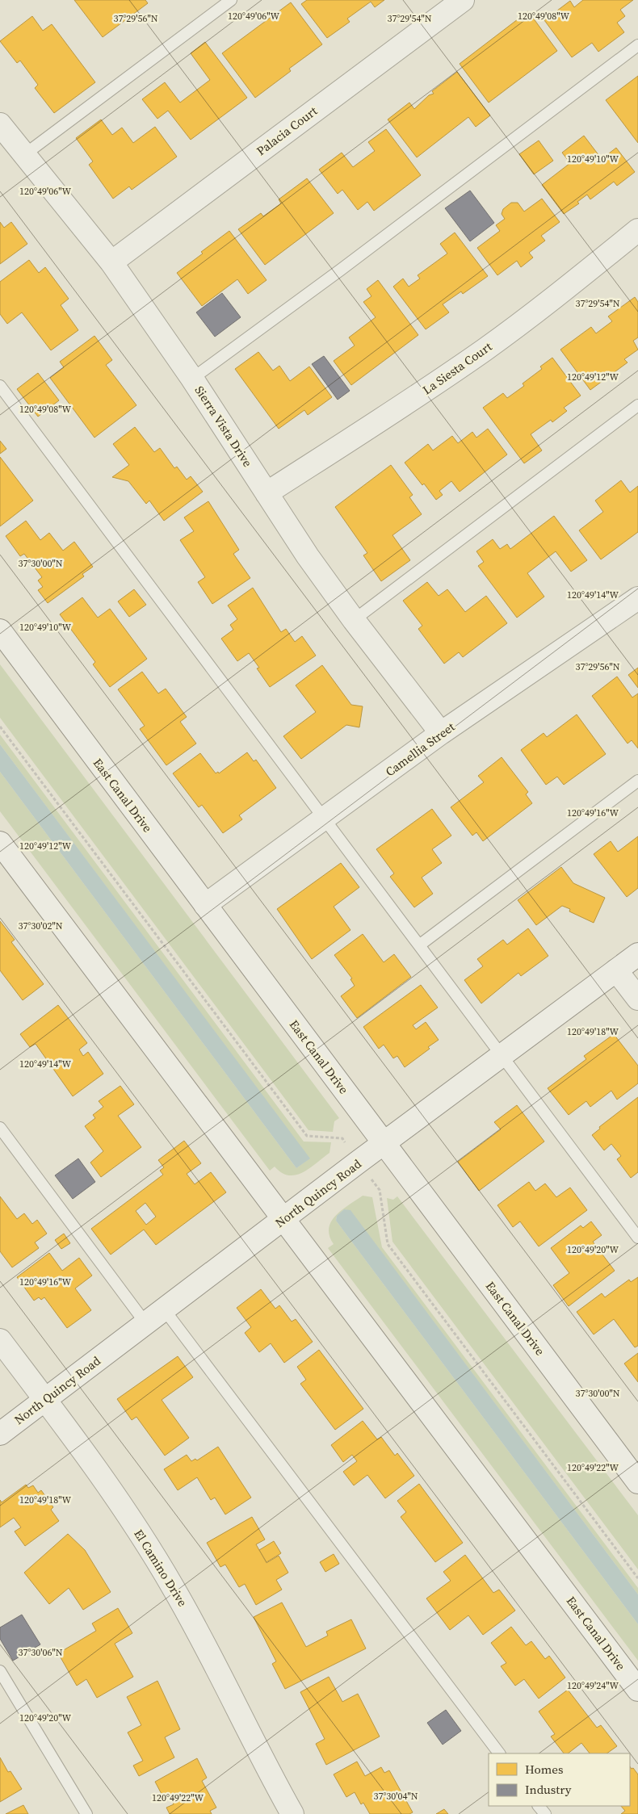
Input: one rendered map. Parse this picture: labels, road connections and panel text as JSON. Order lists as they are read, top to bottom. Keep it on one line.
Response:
{"streets":{"street":["Palacia Court","La Siesta Court","Sierra Vista Drive","Camellia Street","East Canal Drive","North Quincy Road","El Camino Drive"]},"crossings":[["Palacia Court","Sierra Vista Drive"],["La Siesta Court","Sierra Vista Drive"],["Sierra Vista Drive","Camellia Street"],["Camellia Street","East Canal Drive"],["East Canal Drive","North Quincy Road"],["North Quincy Road","El Camino Drive"]],"legend":["Homes","Industry"],"coordinates":["120°49'06\"W","120°49'08\"W","37°29'56\"N","37°29'54\"N","120°49'10\"W","120°49'12\"W","37°30'00\"N","120°49'14\"W","120°49'16\"W","37°30'02\"N","120°49'18\"W","120°49'20\"W","120°49'22\"W","37°30'06\"N","120°49'24\"W","37°30'04\"N"]}
